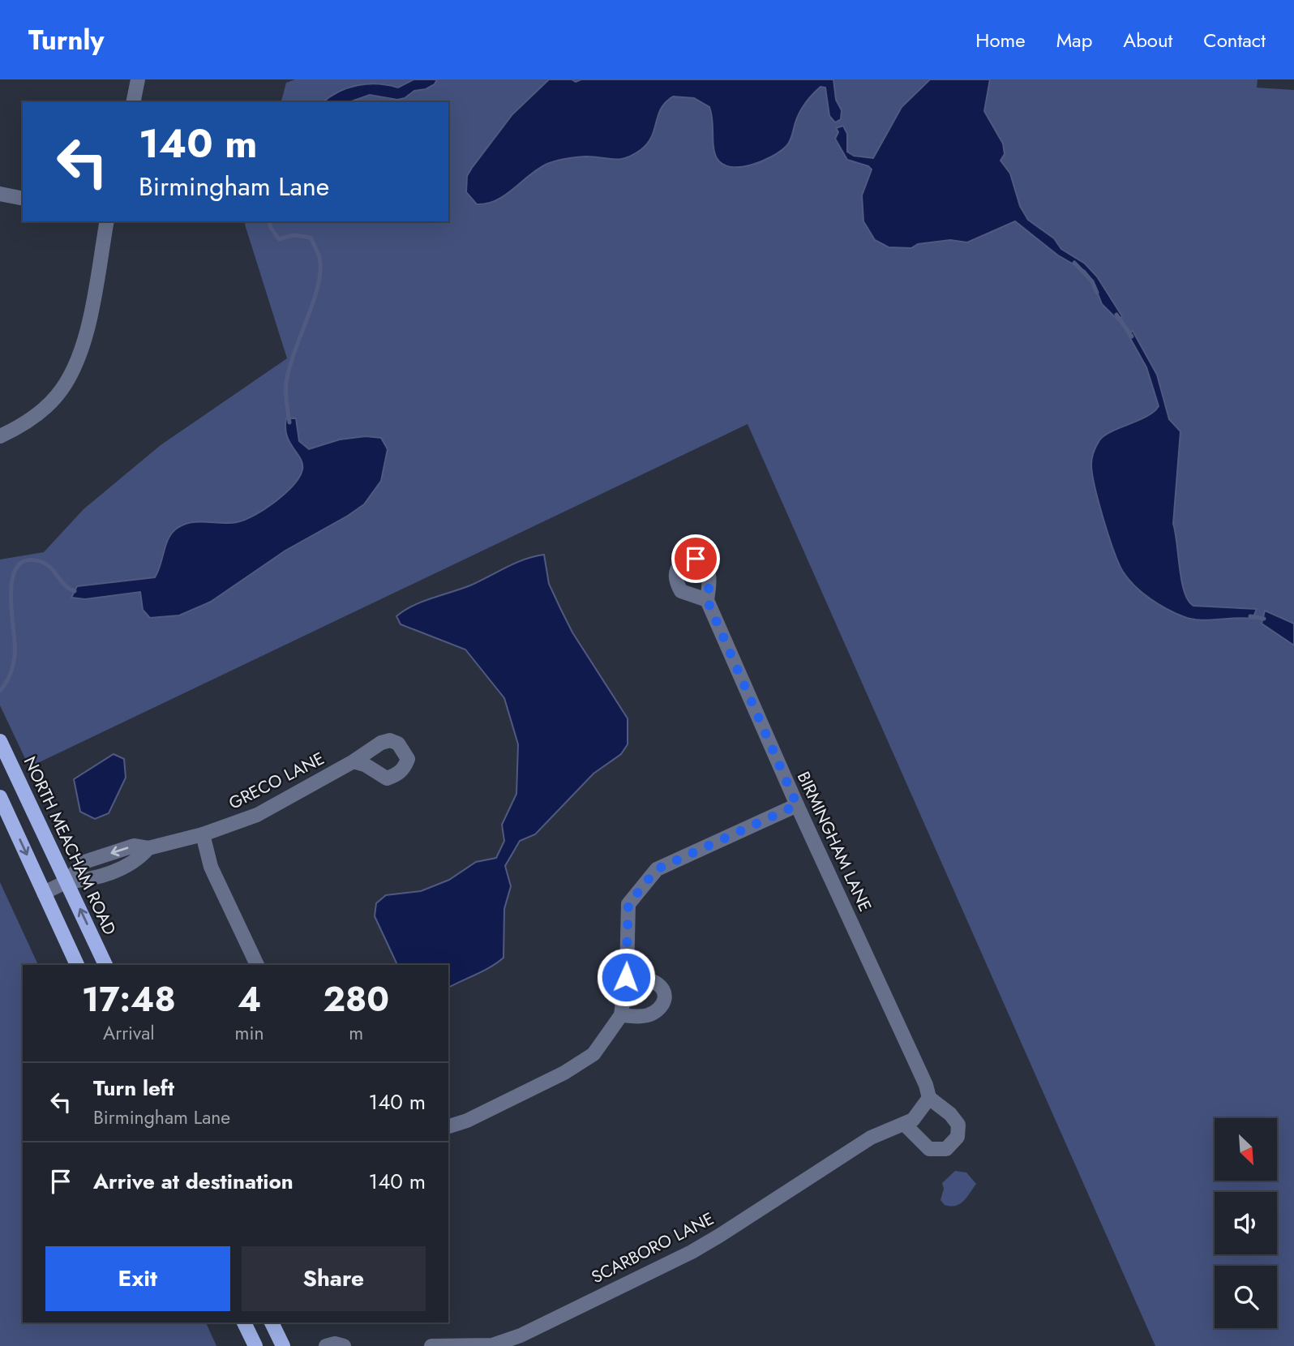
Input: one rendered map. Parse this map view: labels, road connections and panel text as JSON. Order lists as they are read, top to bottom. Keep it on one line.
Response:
{"streets":{"main road":["NORTH MEACHAM ROAD"],"street":["GRECO LANE","BIRMINGHAM LANE","SCARBORO LANE"]},"crossings":[["GRECO LANE","NORTH MEACHAM ROAD"]],"north":"bottom right","page":{"header":"Turnly","nav":["Home","Map","About","Contact"],"turn":["140 m","Birmingham Lane"],"eta":["17:48","Arrival","4","min","280","m"],"list":[{"name":"Turn left","note":"Birmingham Lane","value":"140 m"},{"name":"Arrive at destination","value":"140 m"}],"buttons":["Exit","Share"]}}
